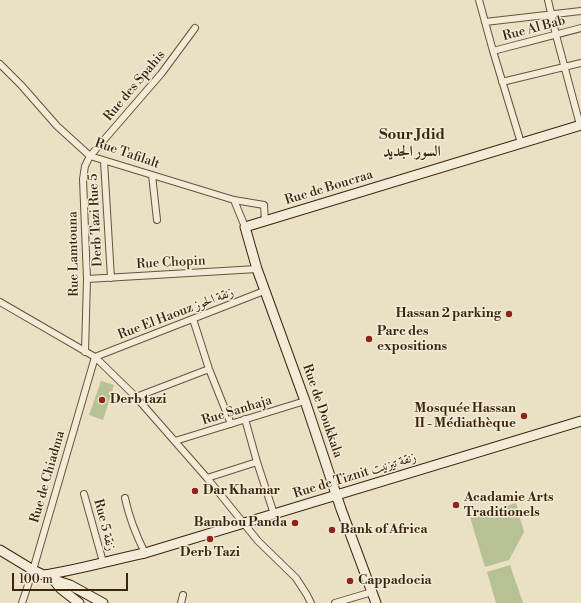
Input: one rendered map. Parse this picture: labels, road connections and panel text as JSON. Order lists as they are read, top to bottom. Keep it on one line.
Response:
{"streets":{"street":["Rue Al Bab","Rue des Spahis","Rue Tafilalt","Rue de Boucraa","Derb Tazi Rue 5","Rue Lamtouna","Rue Chopin","Rue El Haouz زنقة الحوز","Rue Sanhaja","Rue de Doukkala","Rue de Tiznit زنقة تيزنيت","Rue de Chiadma","Rue 5 زنقة"]},"crossings":[["Rue des Spahis","Rue Tafilalt"],["Rue des Spahis","Rue Lamtouna"],["Rue Tafilalt","Rue de Boucraa"],["Rue Tafilalt","Derb Tazi Rue 5"],["Rue Tafilalt","Rue Lamtouna"],["Rue de Boucraa","Rue de Doukkala"],["Derb Tazi Rue 5","Rue Chopin"],["Rue Lamtouna","Rue Chopin"],["Rue Chopin","Rue de Doukkala"],["Rue El Haouz زنقة الحوز","Rue de Doukkala"],["Rue El Haouz زنقة الحوز","Rue de Chiadma"],["Rue Sanhaja","Rue de Doukkala"],["Rue de Doukkala","Rue de Tiznit زنقة تيزنيت"],["Rue de Tiznit زنقة تيزنيت","Rue 5 زنقة"]],"districts":["Sour Jdid السور الجديد"],"places":["Hassan 2 parking","Parc des expositions","Derb tazi","Mosquée Hassan II - Médiathèque","Dar Khamar","Acadamie Arts Traditionels","Bambou Panda","Bank of Africa","Derb Tazi","Cappadocia"],"scale_bar":"100 m"}
